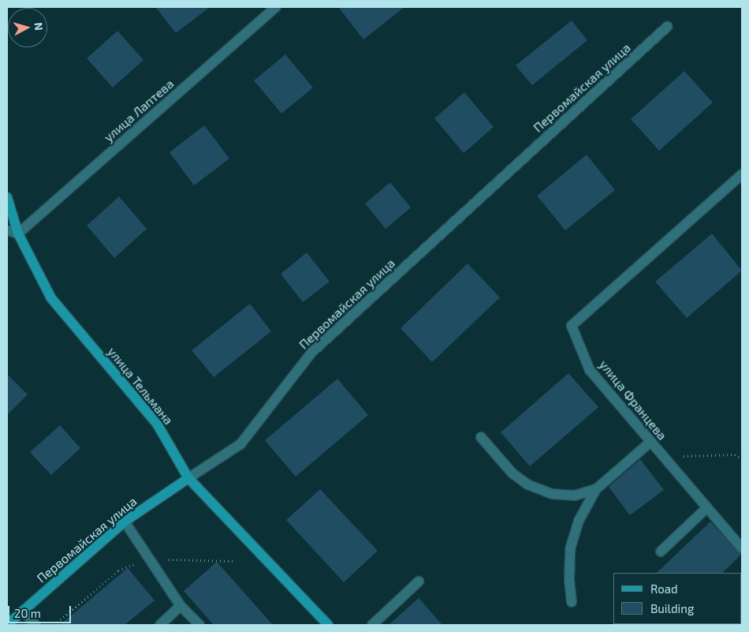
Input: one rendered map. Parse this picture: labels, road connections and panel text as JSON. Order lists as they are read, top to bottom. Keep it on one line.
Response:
{"streets":{"street":["Первомайская улица","улица Лаптева","улица Тельмана","улица Францева"]},"crossings":[["Первомайская улица","улица Тельмана"],["улица Лаптева","улица Тельмана"]],"legend":["Road","Building"],"scale_bar":"20 m","north":"right"}
